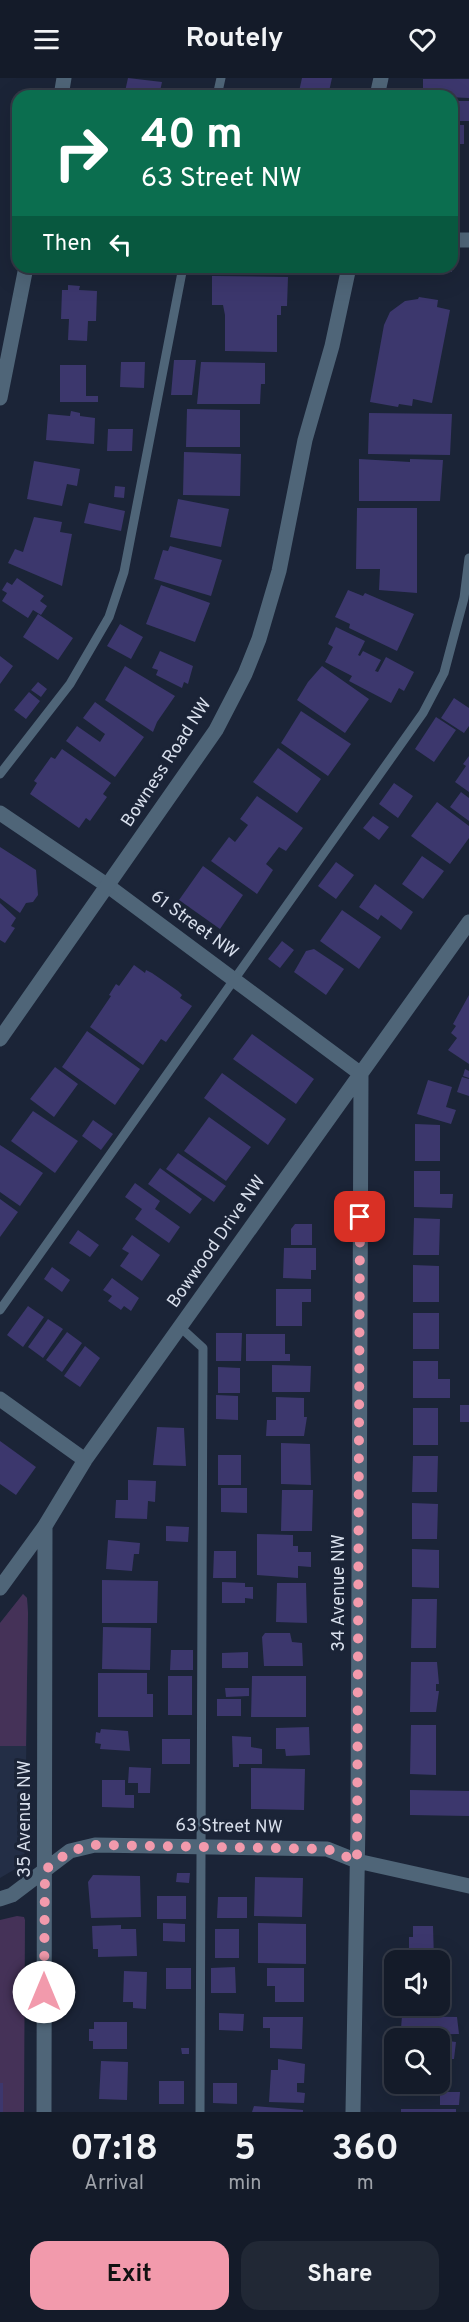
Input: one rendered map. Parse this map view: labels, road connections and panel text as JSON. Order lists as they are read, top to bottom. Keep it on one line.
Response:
{"streets":{"street":["Bowness Road NW","61 Street NW","Bowwood Drive NW","34 Avenue NW","35 Avenue NW","63 Street NW"]},"crossings":[["Bowness Road NW","61 Street NW"],["61 Street NW","Bowwood Drive NW"],["61 Street NW","34 Avenue NW"],["Bowwood Drive NW","34 Avenue NW"],["Bowwood Drive NW","35 Avenue NW"],["34 Avenue NW","63 Street NW"],["35 Avenue NW","63 Street NW"]],"page":{"header":"Routely","turn":["40 m","63 Street NW"],"then":"Then","eta":["07:18","Arrival","5","min","360","m"],"buttons":["Exit","Share"]}}
